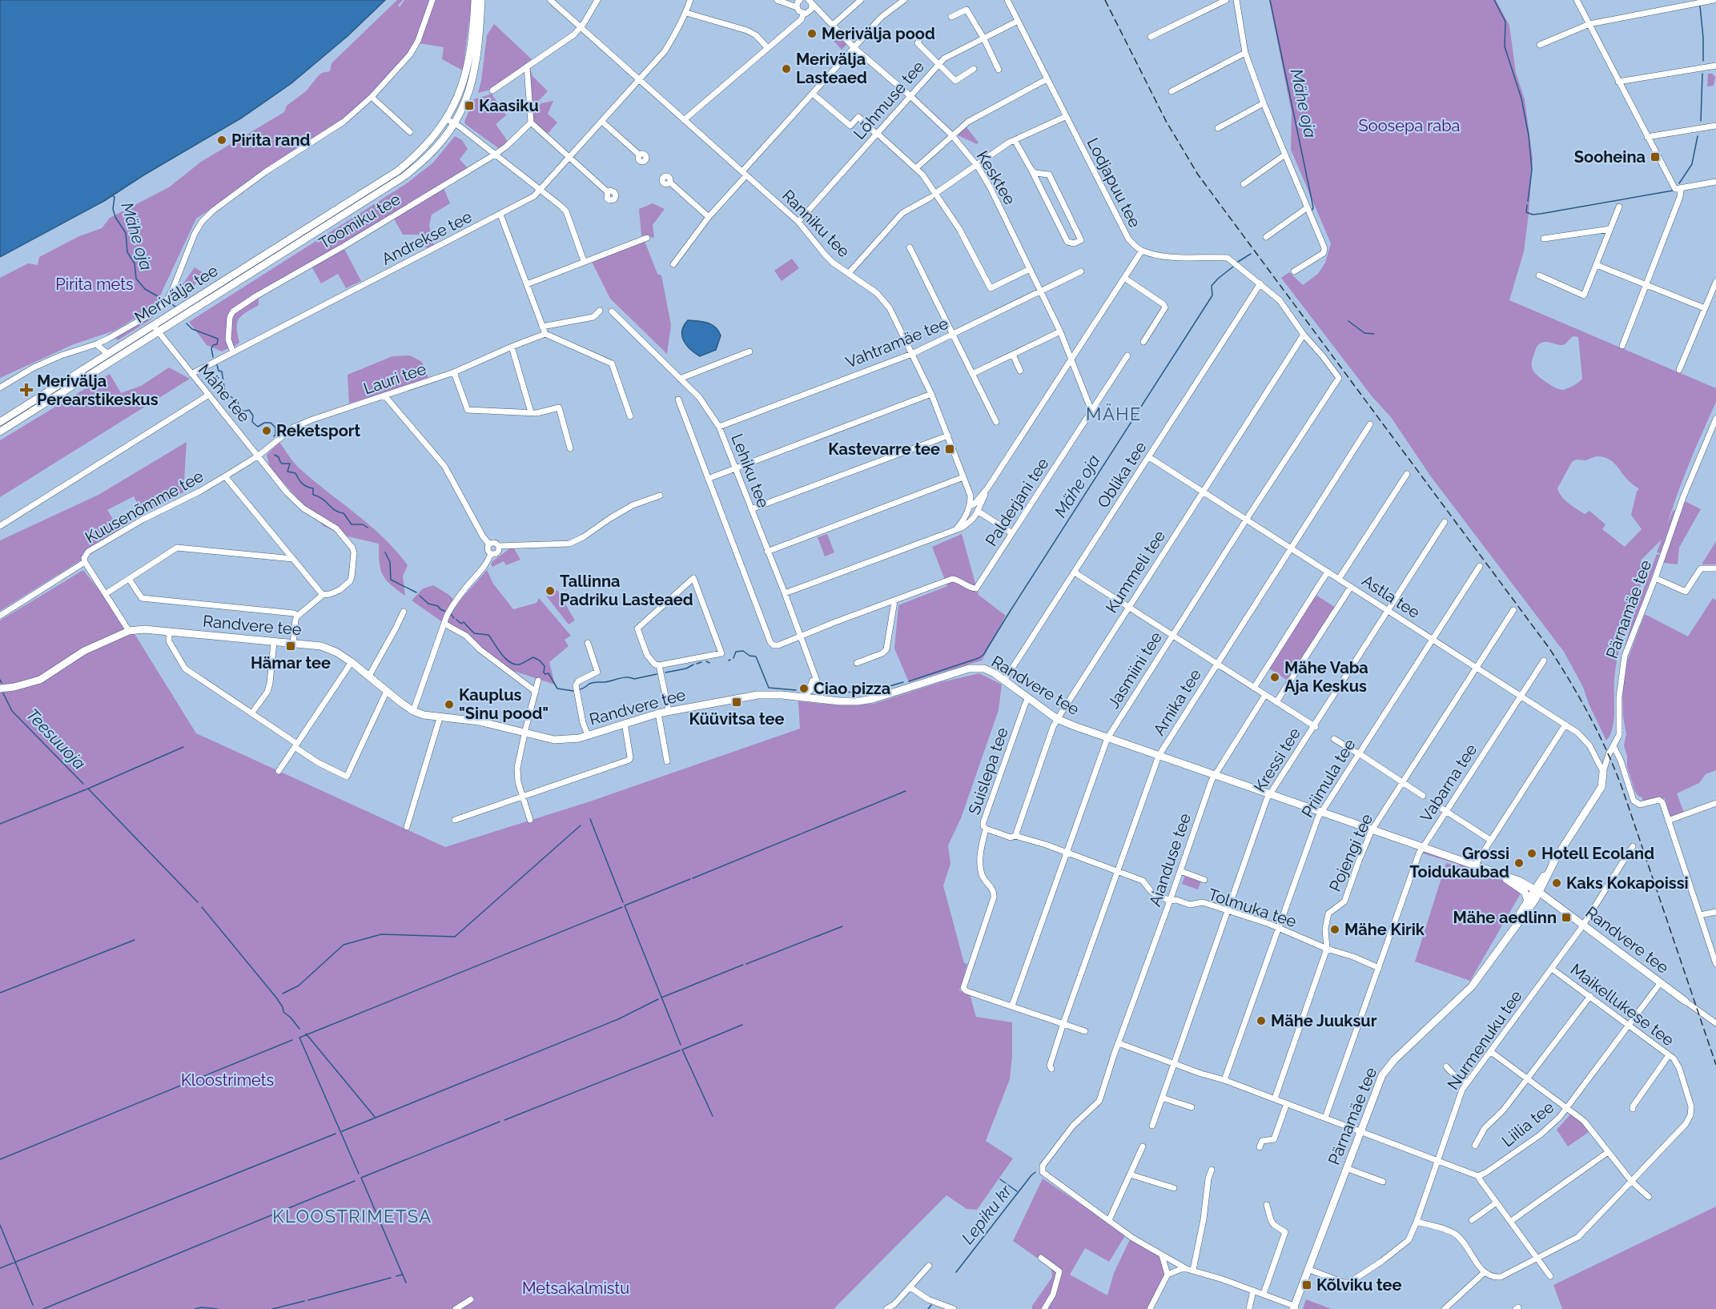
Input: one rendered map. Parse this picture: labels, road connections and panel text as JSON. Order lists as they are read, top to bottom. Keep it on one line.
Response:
{"streets":{"main road":["Merivälja tee","Pärnamäe tee","Randvere tee"],"street":["Lõhmuse tee","Kesktee","Lodjapuu tee","Toomiku tee","Ranniku tee","Andrekse tee","Vahtramäe tee","Lauri tee","Mähe tee","Lehiku tee","Oblika tee","Palderjani tee","Kuusenõmme tee","Kummeli tee","Astla tee","Jasmiini tee","Arnika tee","Kressi tee","Suislepa tee","Priimula tee","Vabarna tee","Pojengi tee","Aianduse tee","Tolmuka tee","Maikellukese tee","Nurmenuku tee","Liilia tee"]},"crossings":[["Lõhmuse tee","Kesktee"],["Lõhmuse tee","Lodjapuu tee"],["Lõhmuse tee","Ranniku tee"],["Kesktee","Vahtramäe tee"],["Kesktee","Palderjani tee"],["Toomiku tee","Andrekse tee"],["Ranniku tee","Andrekse tee"],["Ranniku tee","Vahtramäe tee"],["Andrekse tee","Mähe tee"],["Merivälja tee","Mähe tee"],["Vahtramäe tee","Lehiku tee"],["Lauri tee","Mähe tee"],["Lauri tee","Kuusenõmme tee"],["Mähe tee","Kuusenõmme tee"],["Lehiku tee","Palderjani tee"],["Lehiku tee","Randvere tee"],["Oblika tee","Astla tee"],["Oblika tee","Randvere tee"],["Kummeli tee","Astla tee"],["Kummeli tee","Randvere tee"],["Kummeli tee","Jasmiini tee"],["Kummeli tee","Tolmuka tee"],["Astla tee","Pärnamäe tee"],["Astla tee","Jasmiini tee"],["Astla tee","Arnika tee"],["Astla tee","Kressi tee"],["Astla tee","Priimula tee"],["Astla tee","Vabarna tee"],["Astla tee","Pojengi tee"],["Pärnamäe tee","Randvere tee"],["Pärnamäe tee","Nurmenuku tee"],["Randvere tee","Jasmiini tee"],["Randvere tee","Arnika tee"],["Randvere tee","Kressi tee"],["Randvere tee","Suislepa tee"],["Randvere tee","Priimula tee"],["Randvere tee","Vabarna tee"],["Randvere tee","Pojengi tee"],["Randvere tee","Aianduse tee"],["Randvere tee","Nurmenuku tee"],["Randvere tee","Liilia tee"],["Jasmiini tee","Suislepa tee"],["Jasmiini tee","Tolmuka tee"],["Arnika tee","Tolmuka tee"],["Kressi tee","Tolmuka tee"],["Suislepa tee","Tolmuka tee"],["Priimula tee","Tolmuka tee"],["Vabarna tee","Tolmuka tee"],["Pojengi tee","Tolmuka tee"],["Aianduse tee","Tolmuka tee"],["Maikellukese tee","Nurmenuku tee"],["Maikellukese tee","Liilia tee"]],"districts":["MÄHE","KLOOSTRIMETSA"],"water":["Mähe oja","Teesuuoja","Lepiku kr"],"parks":["Soosepa raba","Pirita mets","Kloostrimets","Metsakalmistu"],"places":{"other":["Merivälja pood","Merivälja Lasteaed","Pirita rand","Reketsport","Tallinna Padriku Lasteaed","Mähe Vaba Aja Keskus","Ciao pizza","Kauplus \"Sinu pood\"","Hotell Ecoland","Grossi Toidukaubad","Kaks Kokapoissi","Mähe Kirik","Mähe Juuksur"],"transit":["Kaasiku","Sooheina","Kastevarre tee","Hämar tee","Küüvitsa tee","Mähe aedlinn","Kõlviku tee"],"health":["Merivälja Perearstikeskus"]}}
